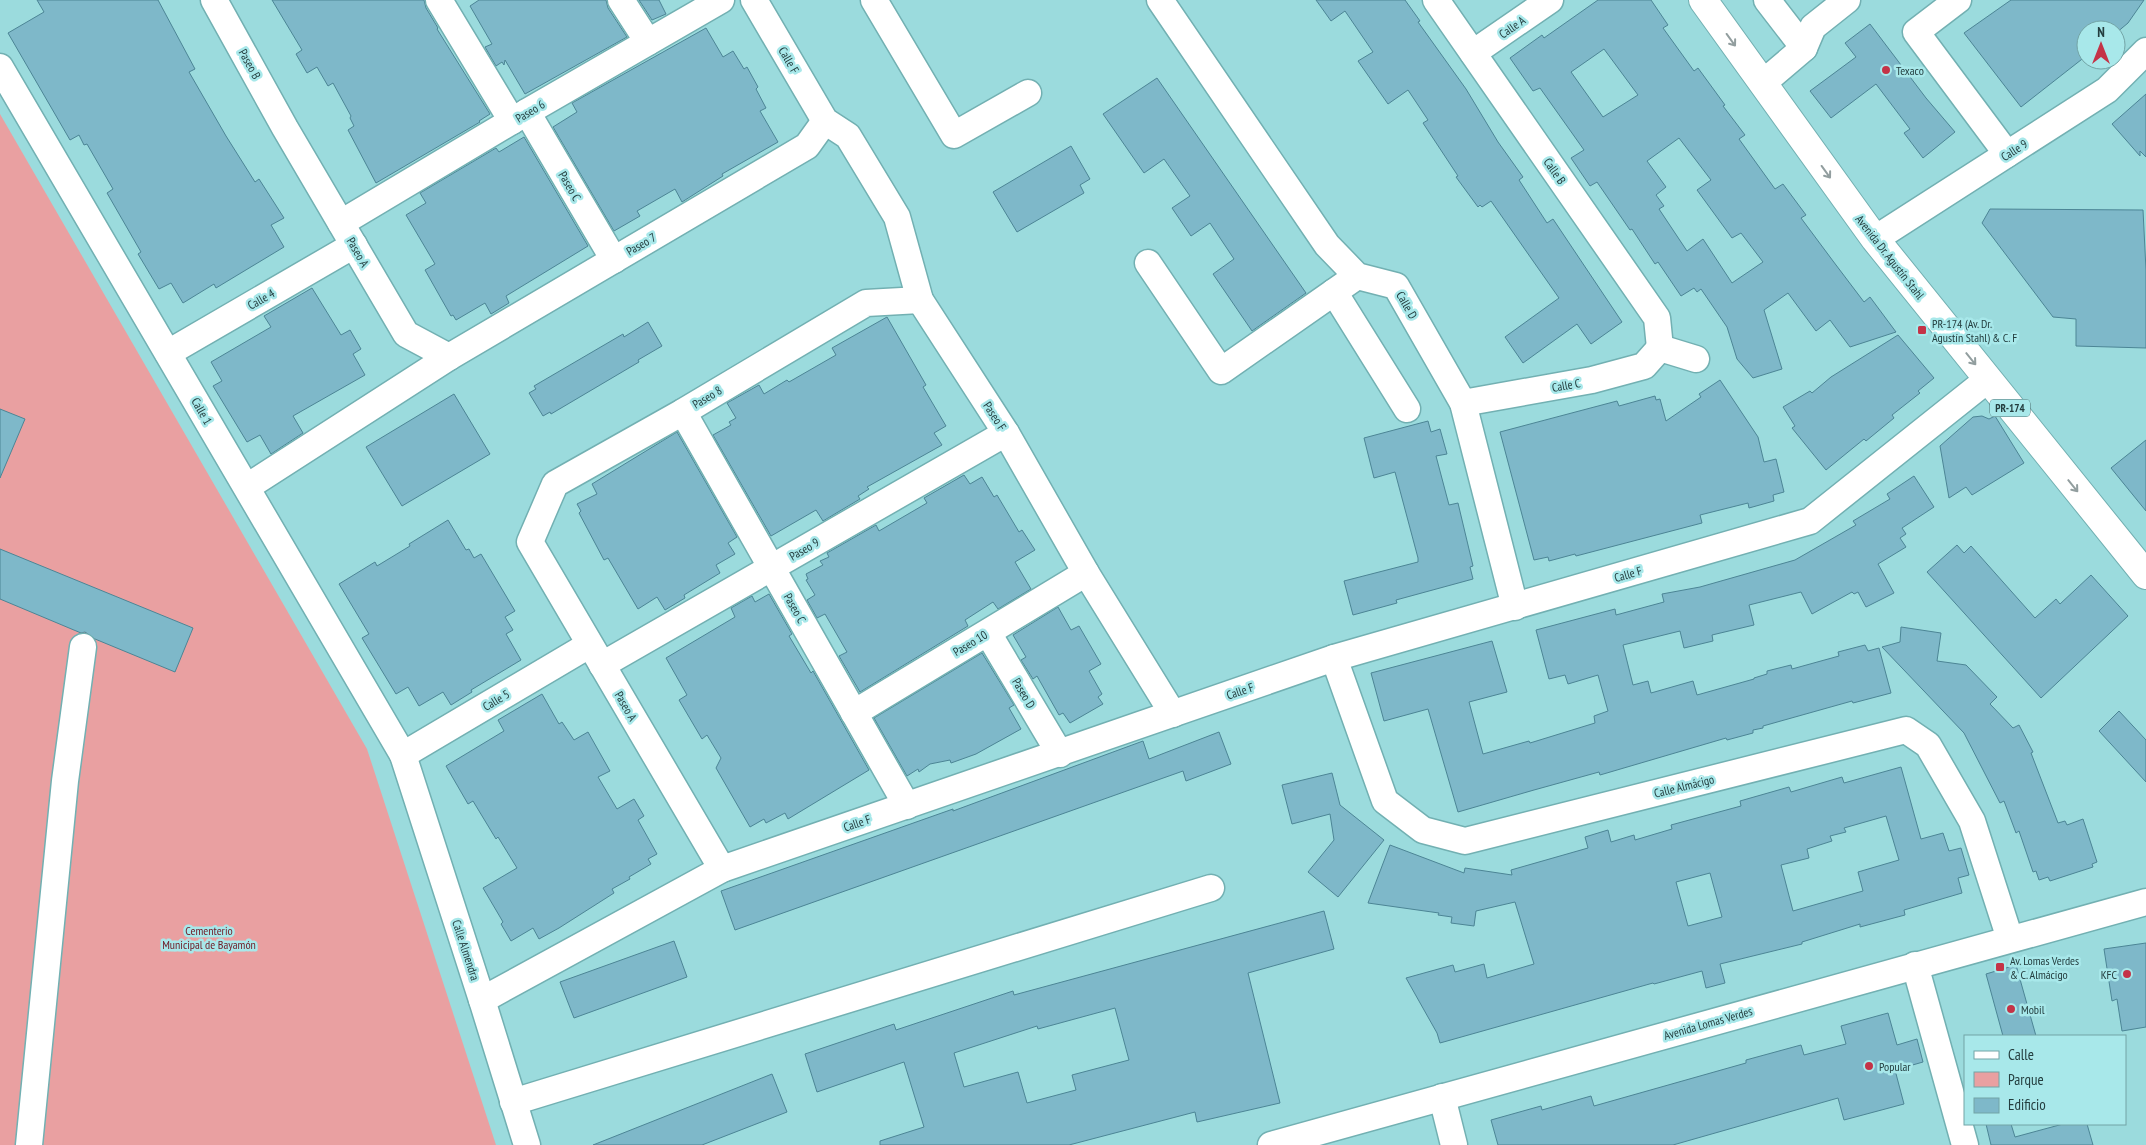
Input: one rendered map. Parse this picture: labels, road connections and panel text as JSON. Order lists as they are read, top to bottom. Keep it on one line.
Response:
{"streets":{"highway":["Avenida Dr. Agustín Stahl","PR-174"],"street":["Calle A","Calle F","Paseo B","Paseo 6","Calle 9","Calle B","Paseo C","Paseo 7","Paseo A","Calle 4","Calle D","Calle C","Paseo 8","Calle 1","Paseo F","Paseo 9","Paseo 10","Paseo D","Calle 5","Calle Almácigo","Calle Almendra","Avenida Lomas Verdes"]},"crossings":[["Calle A","Calle B"],["Calle F","Paseo C"],["Calle F","Paseo 7"],["Calle F","Paseo A"],["Calle F","Avenida Dr. Agustín Stahl"],["Calle F","Calle D"],["Calle F","Paseo F"],["Calle F","Paseo D"],["Calle F","Calle Almácigo"],["Calle F","Calle Almendra"],["Paseo B","Paseo A"],["Paseo 6","Paseo C"],["Paseo 6","Paseo A"],["Paseo 6","Calle 4"],["Calle 9","Avenida Dr. Agustín Stahl"],["Calle B","Calle C"],["Paseo C","Paseo 7"],["Paseo C","Paseo 8"],["Paseo C","Paseo 9"],["Paseo C","Paseo 10"],["Paseo 7","Paseo A"],["Paseo 7","Calle 1"],["Paseo 7","Paseo F"],["Paseo A","Calle 4"],["Paseo A","Paseo 8"],["Paseo A","Paseo 9"],["Paseo A","Calle 5"],["Calle 4","Calle 1"],["Calle D","Calle C"],["Paseo 8","Paseo F"],["Calle 1","Calle 5"],["Calle 1","Calle Almendra"],["Paseo F","Paseo 9"],["Paseo F","Paseo 10"],["Paseo 9","Calle 5"],["Paseo 10","Paseo D"],["Calle 5","Calle Almendra"],["Calle Almácigo","Avenida Lomas Verdes"]],"one_way":["Avenida Dr. Agustín Stahl"],"parks":["Cementerio Municipal de Bayamón"],"places":{"other":["Texaco","KFC","Mobil","Popular"],"transit":["PR-174 (Av. Dr. Agustín Stahl) & C. F","Av. Lomas Verdes & C. Almácigo"]},"legend":["Calle","Parque","Edificio"],"north":"top"}
